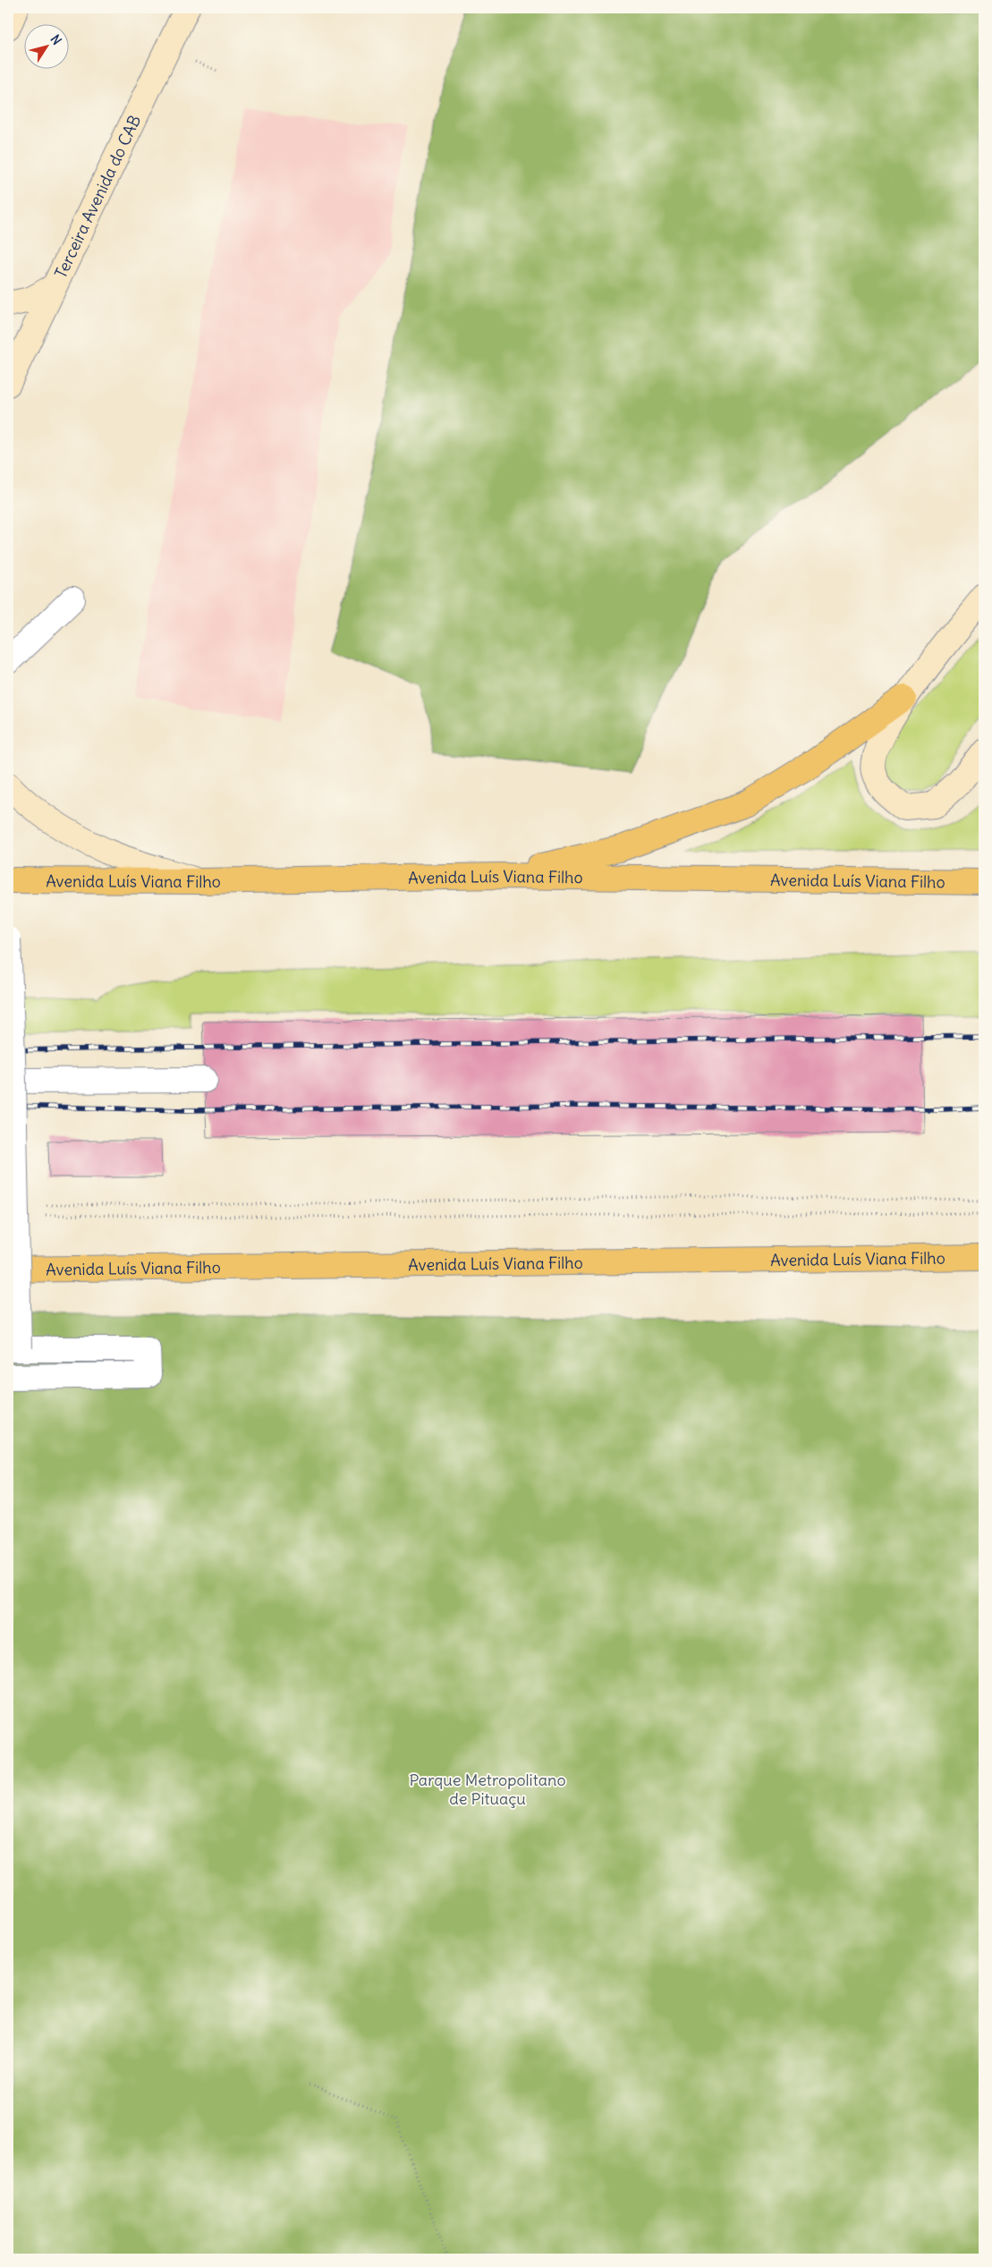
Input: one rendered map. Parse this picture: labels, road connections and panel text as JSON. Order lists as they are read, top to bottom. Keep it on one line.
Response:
{"streets":{"highway":["Avenida Luís Viana Filho"],"main road":["Terceira Avenida do CAB"]},"parks":["Parque Metropolitano de Pituaçu"],"north":"top right"}
